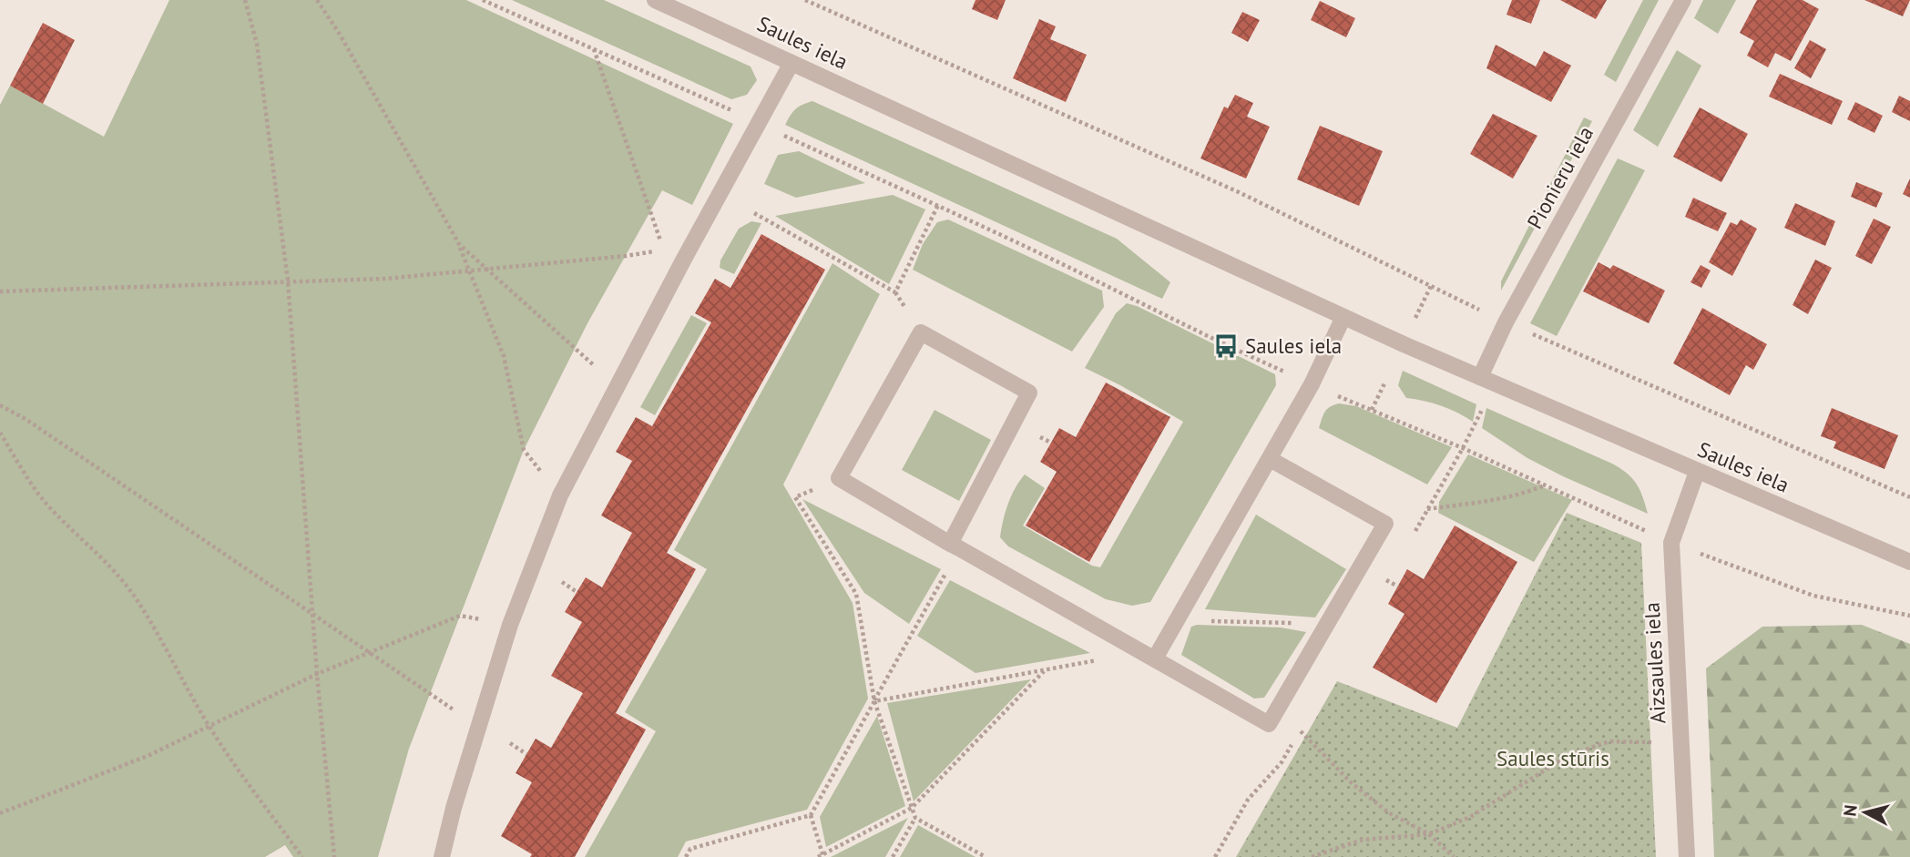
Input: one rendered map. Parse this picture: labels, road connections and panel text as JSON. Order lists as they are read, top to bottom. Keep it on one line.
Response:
{"streets":{"street":["Saules iela","Pionieru iela","Aizsaules iela"]},"crossings":[["Saules iela","Pionieru iela"],["Saules iela","Aizsaules iela"]],"parks":["Saules stūris"],"places":{"bus stop":["Saules iela"]},"north":"left"}
